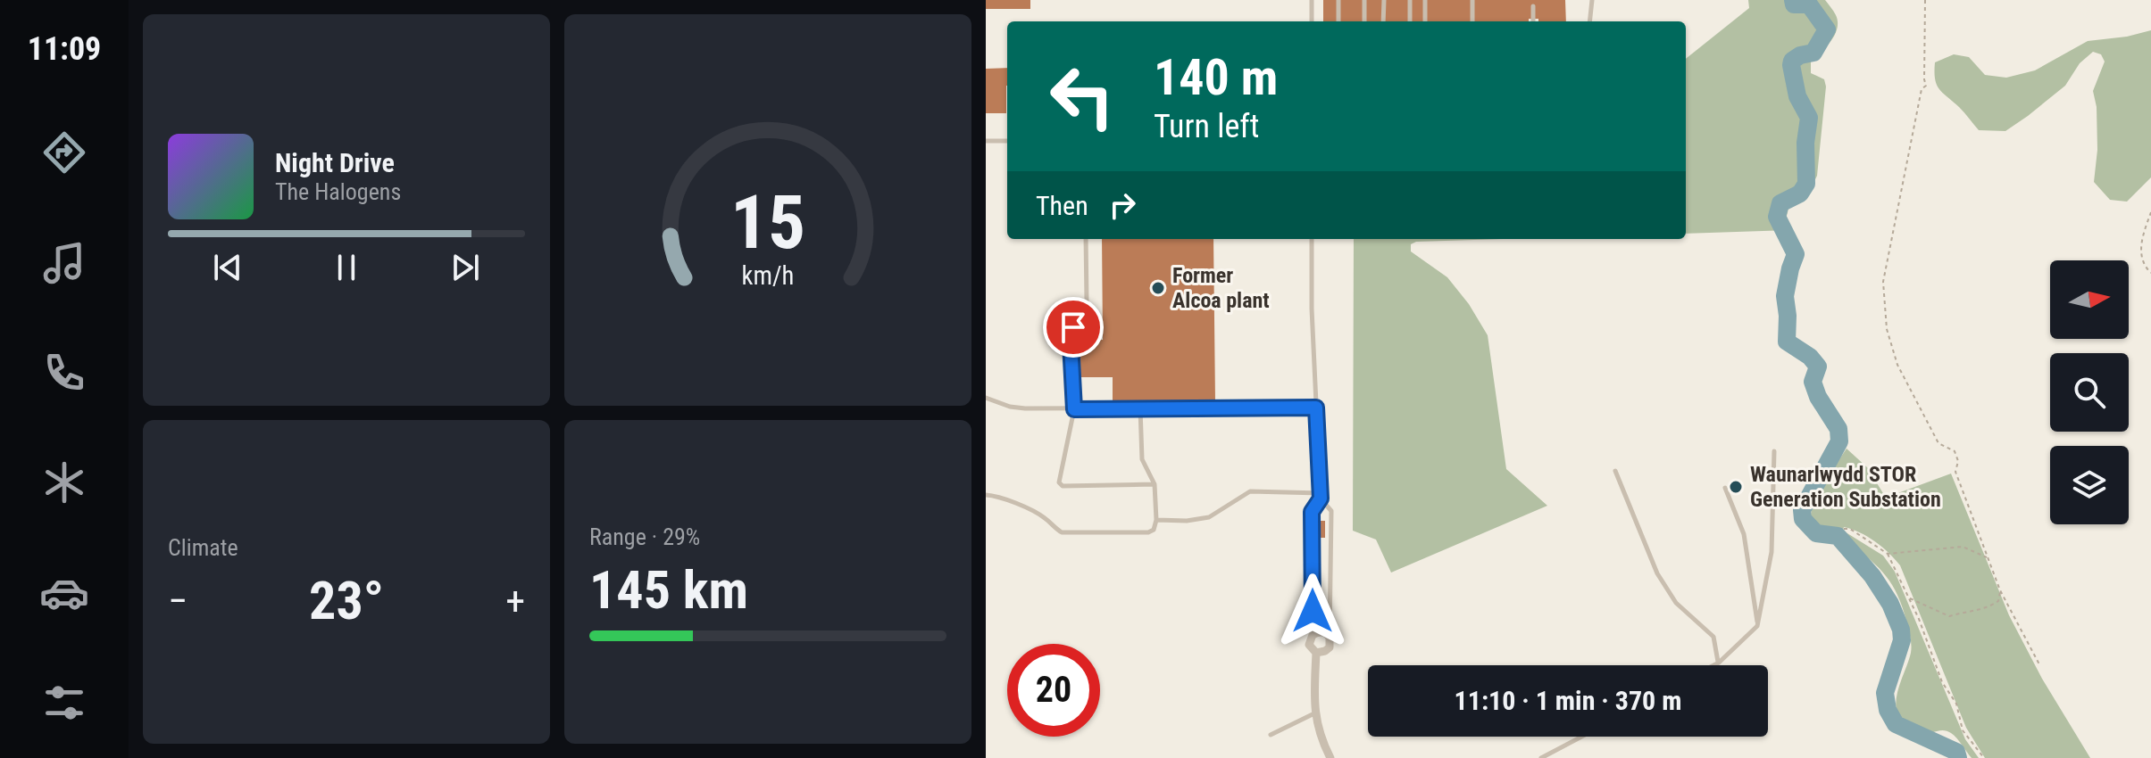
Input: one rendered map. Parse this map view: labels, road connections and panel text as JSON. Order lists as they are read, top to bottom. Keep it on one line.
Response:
{"places":["Former Alcoa plant","Waunarlwydd STOR Generation Substation"],"north":"right","page":{"tabs":"11:09","turn":["140 m","Turn left"],"song":["Night Drive","The Halogens"],"then":"Then","tile":["Climate",["Range · 29%","145 km"]],"heat":["−","23°","+"],"limit":"20","trip":"11:10 · 1 min · 370 m","gauge":["15","km/h"]}}
